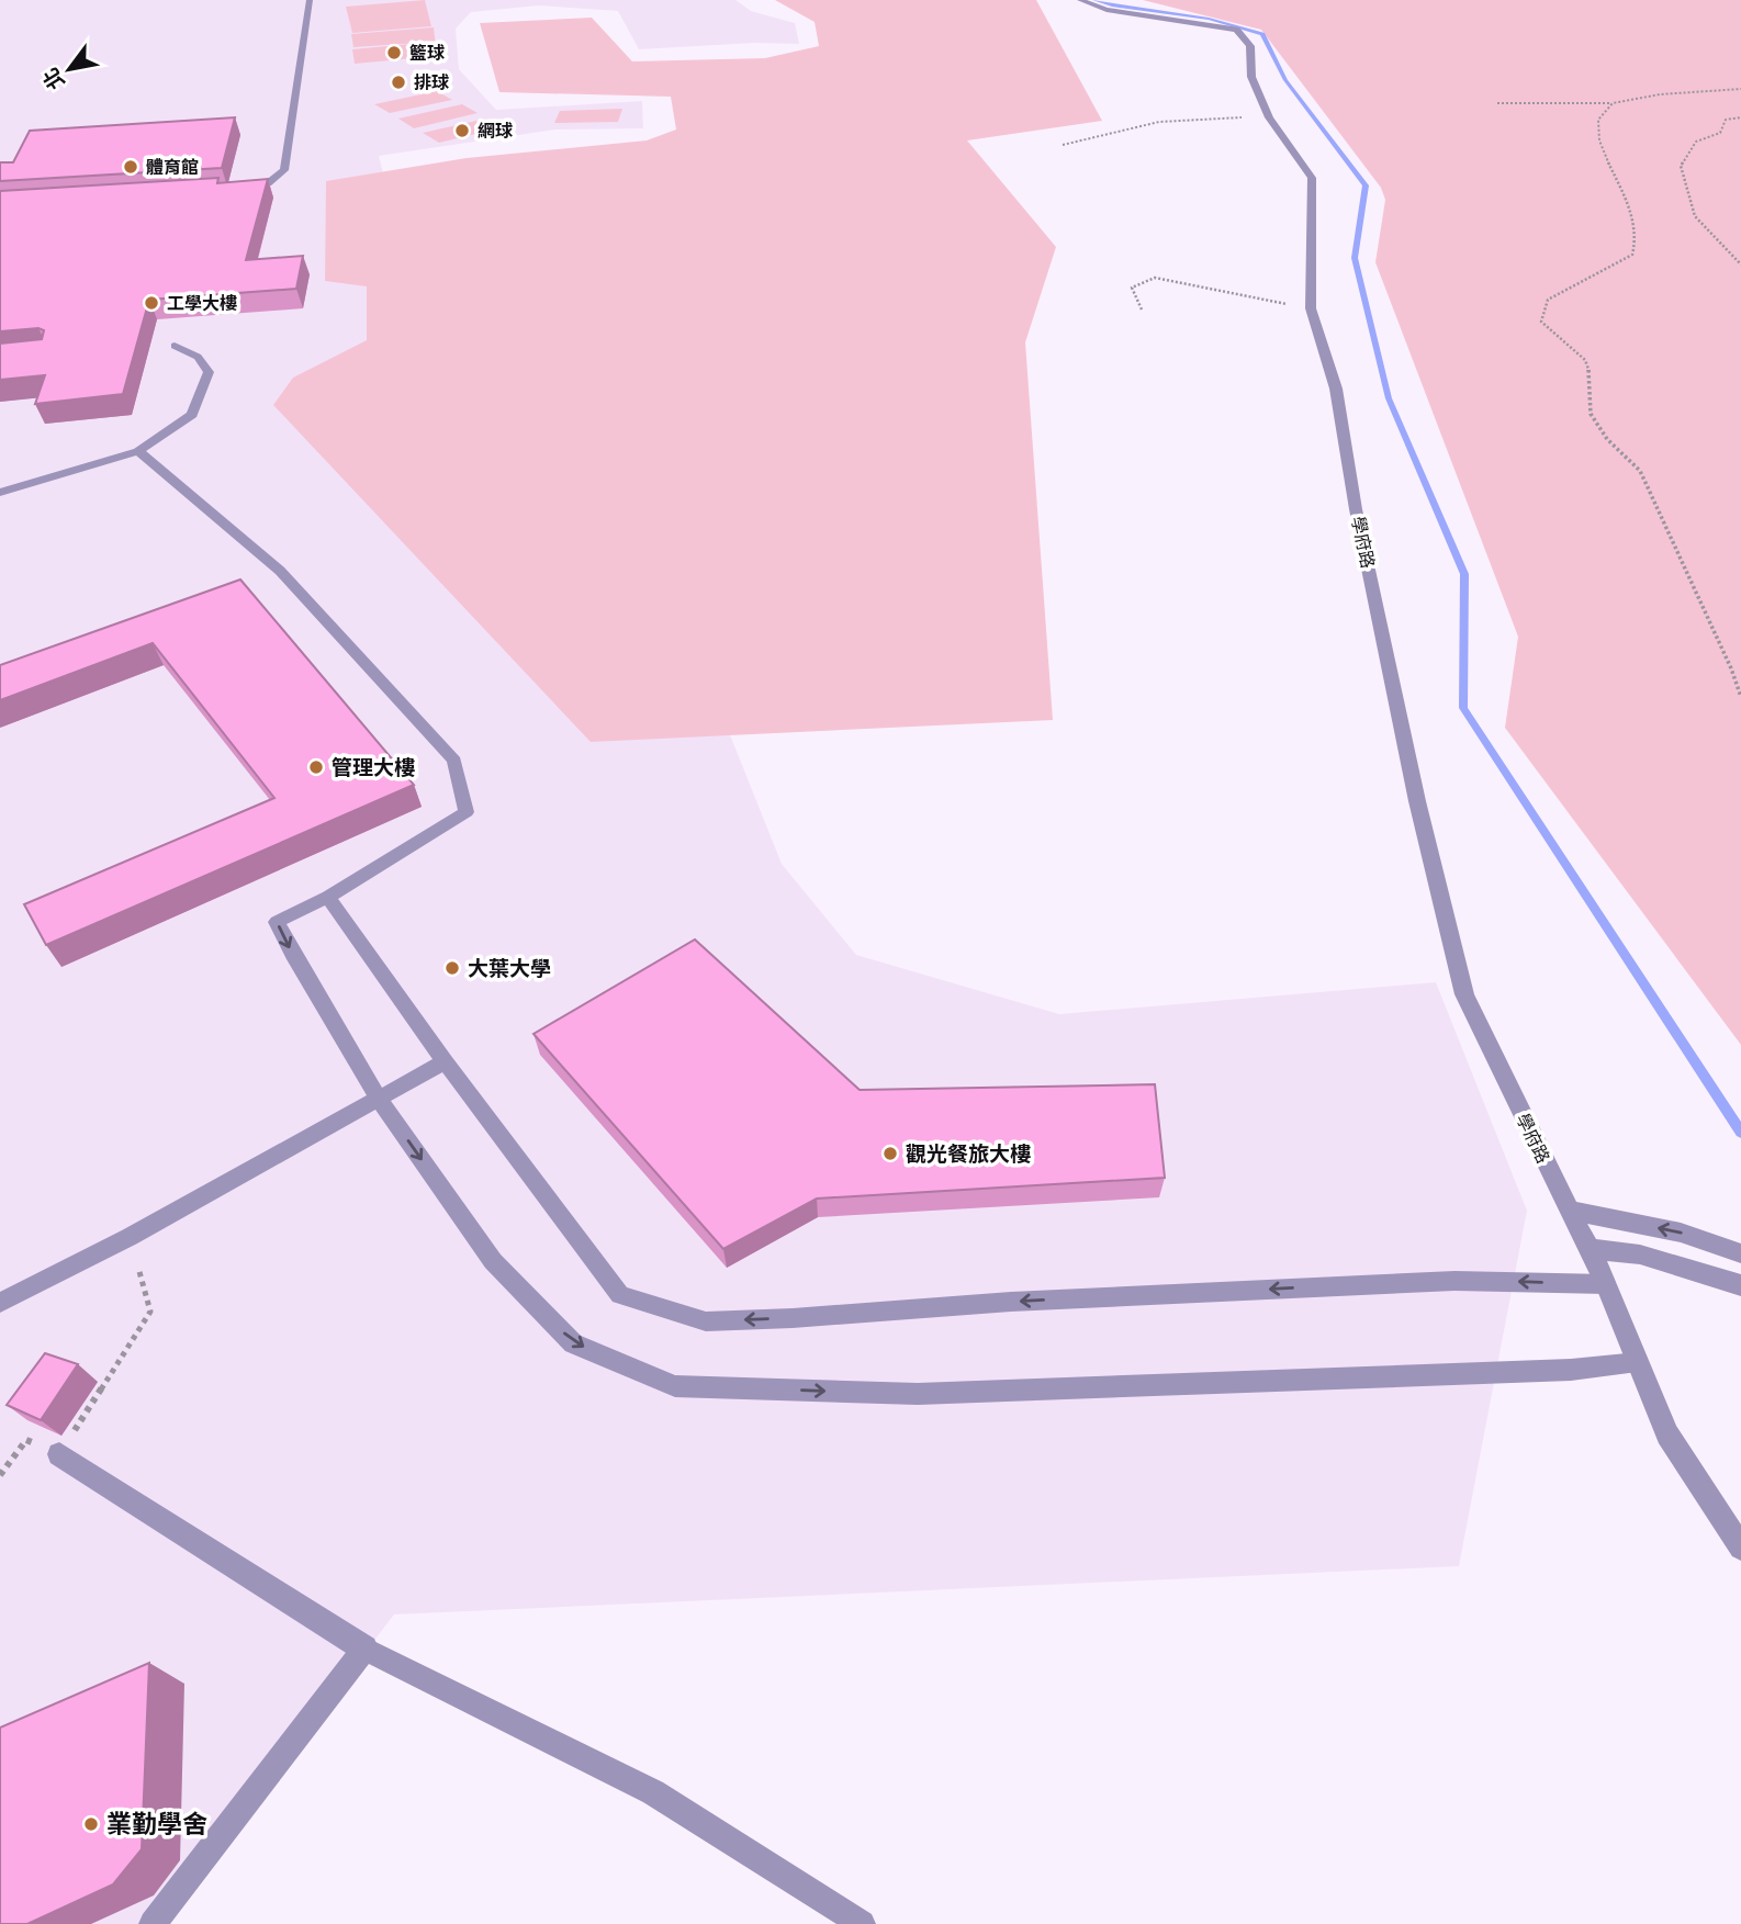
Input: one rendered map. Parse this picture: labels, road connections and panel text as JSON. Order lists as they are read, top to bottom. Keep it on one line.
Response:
{"streets":{"street":["學府路"]},"places":["籃球","排球","網球","體育館","工學大樓","管理大樓","大葉大學","觀光餐旅大樓","業勤學舍"],"north":"bottom left"}
